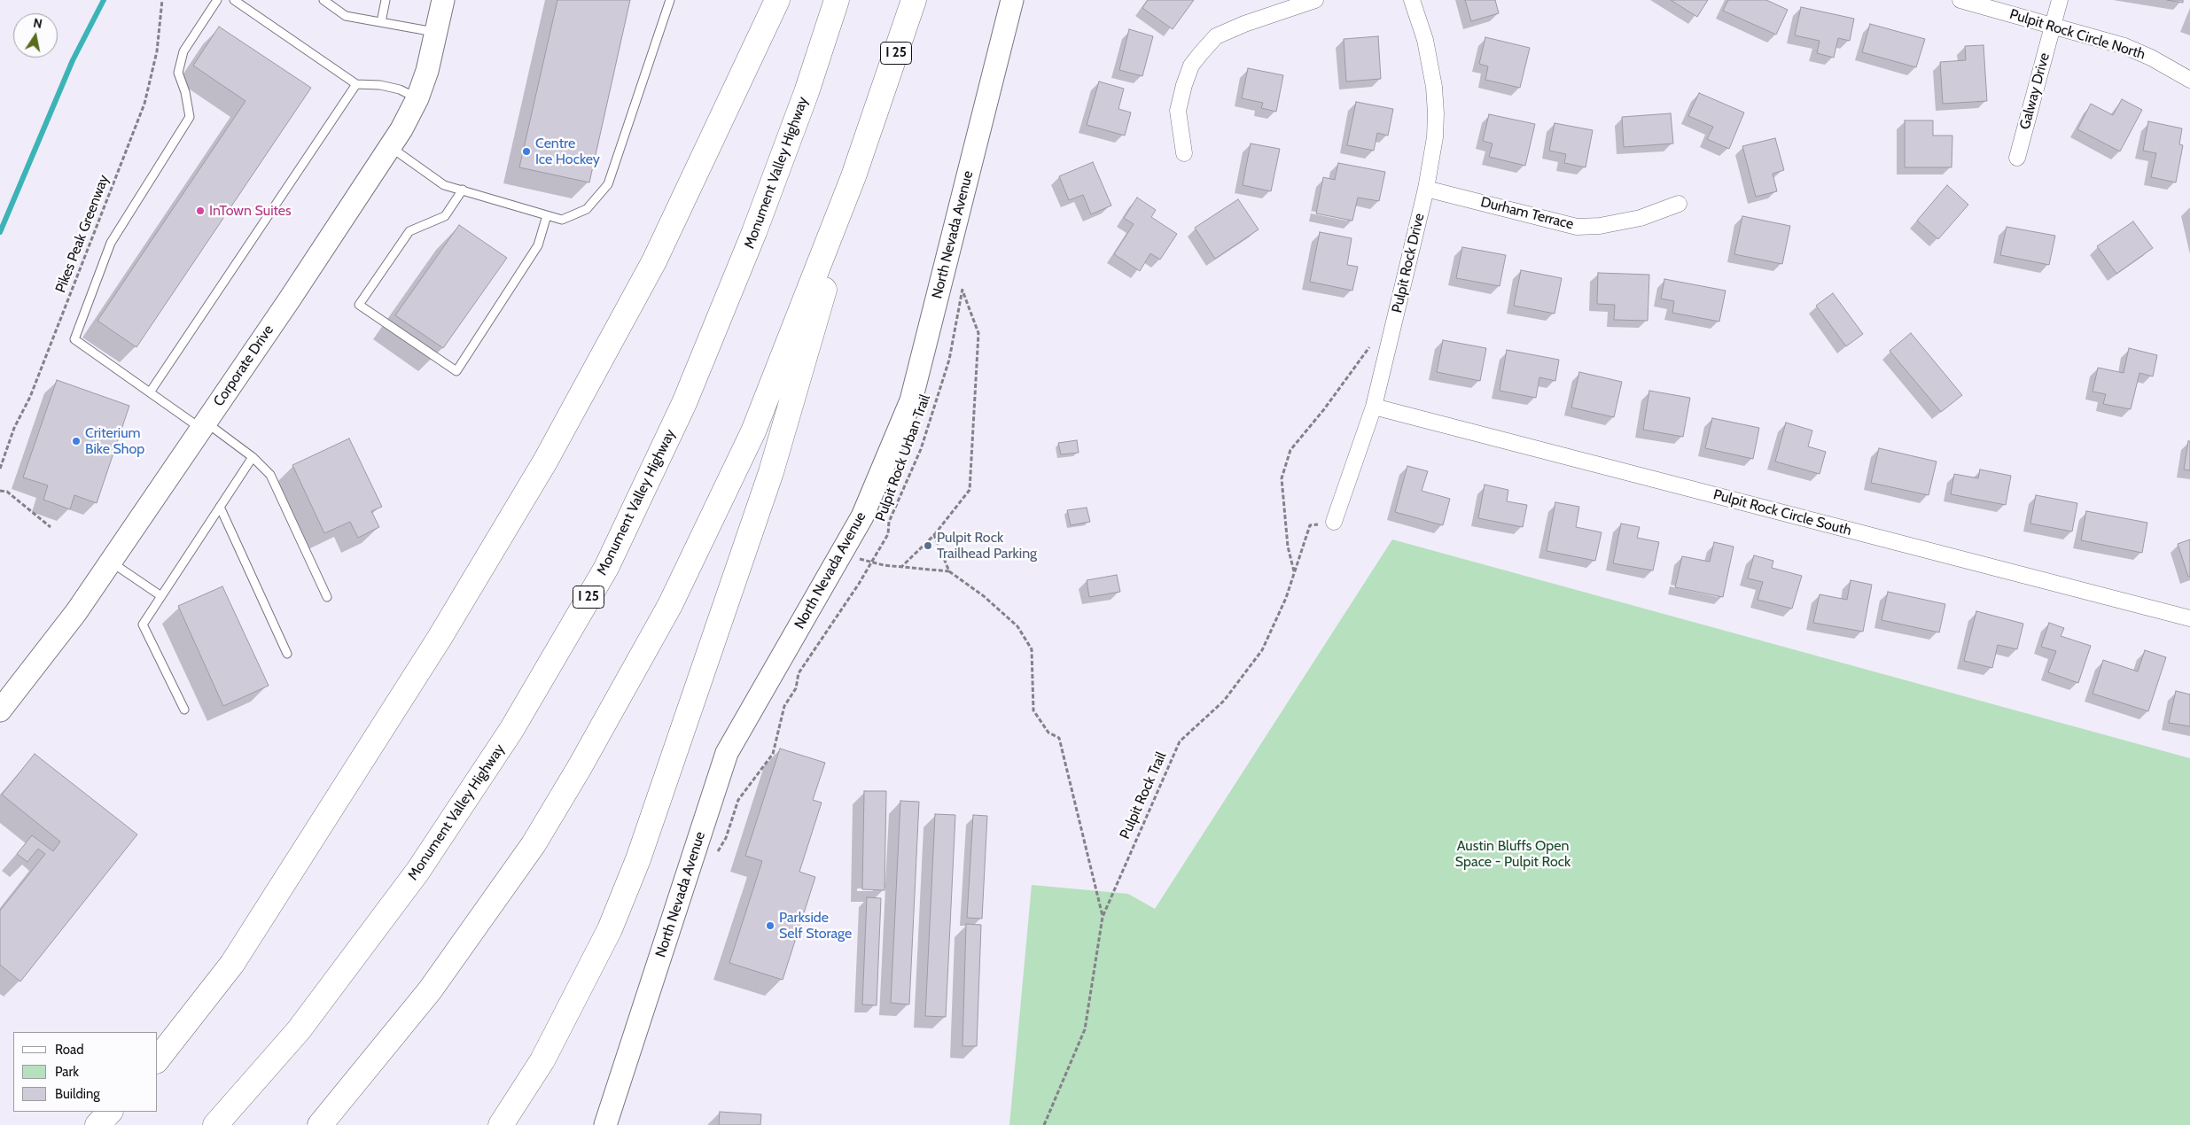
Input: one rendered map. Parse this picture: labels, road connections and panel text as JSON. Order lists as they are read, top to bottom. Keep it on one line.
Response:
{"streets":{"highway":["I 25","Monument Valley Highway"],"main road":["North Nevada Avenue","Corporate Drive"],"street":["Pulpit Rock Circle North","Galway Drive","Durham Terrace","Pulpit Rock Drive","Pulpit Rock Circle South"],"path":["Pikes Peak Greenway","Pulpit Rock Urban Trail","Pulpit Rock Trail"]},"crossings":[["Pulpit Rock Circle North","Galway Drive"],["Durham Terrace","Pulpit Rock Drive"],["Pulpit Rock Drive","Pulpit Rock Circle South"],["Pulpit Rock Drive","Pulpit Rock Trail"]],"parks":["Austin Bluffs Open Space - Pulpit Rock"],"places":["Centre Ice Hockey","InTown Suites","Criterium Bike Shop","Pulpit Rock Trailhead Parking","Parkside Self Storage"],"legend":["Road","Park","Building"],"north":"top"}
